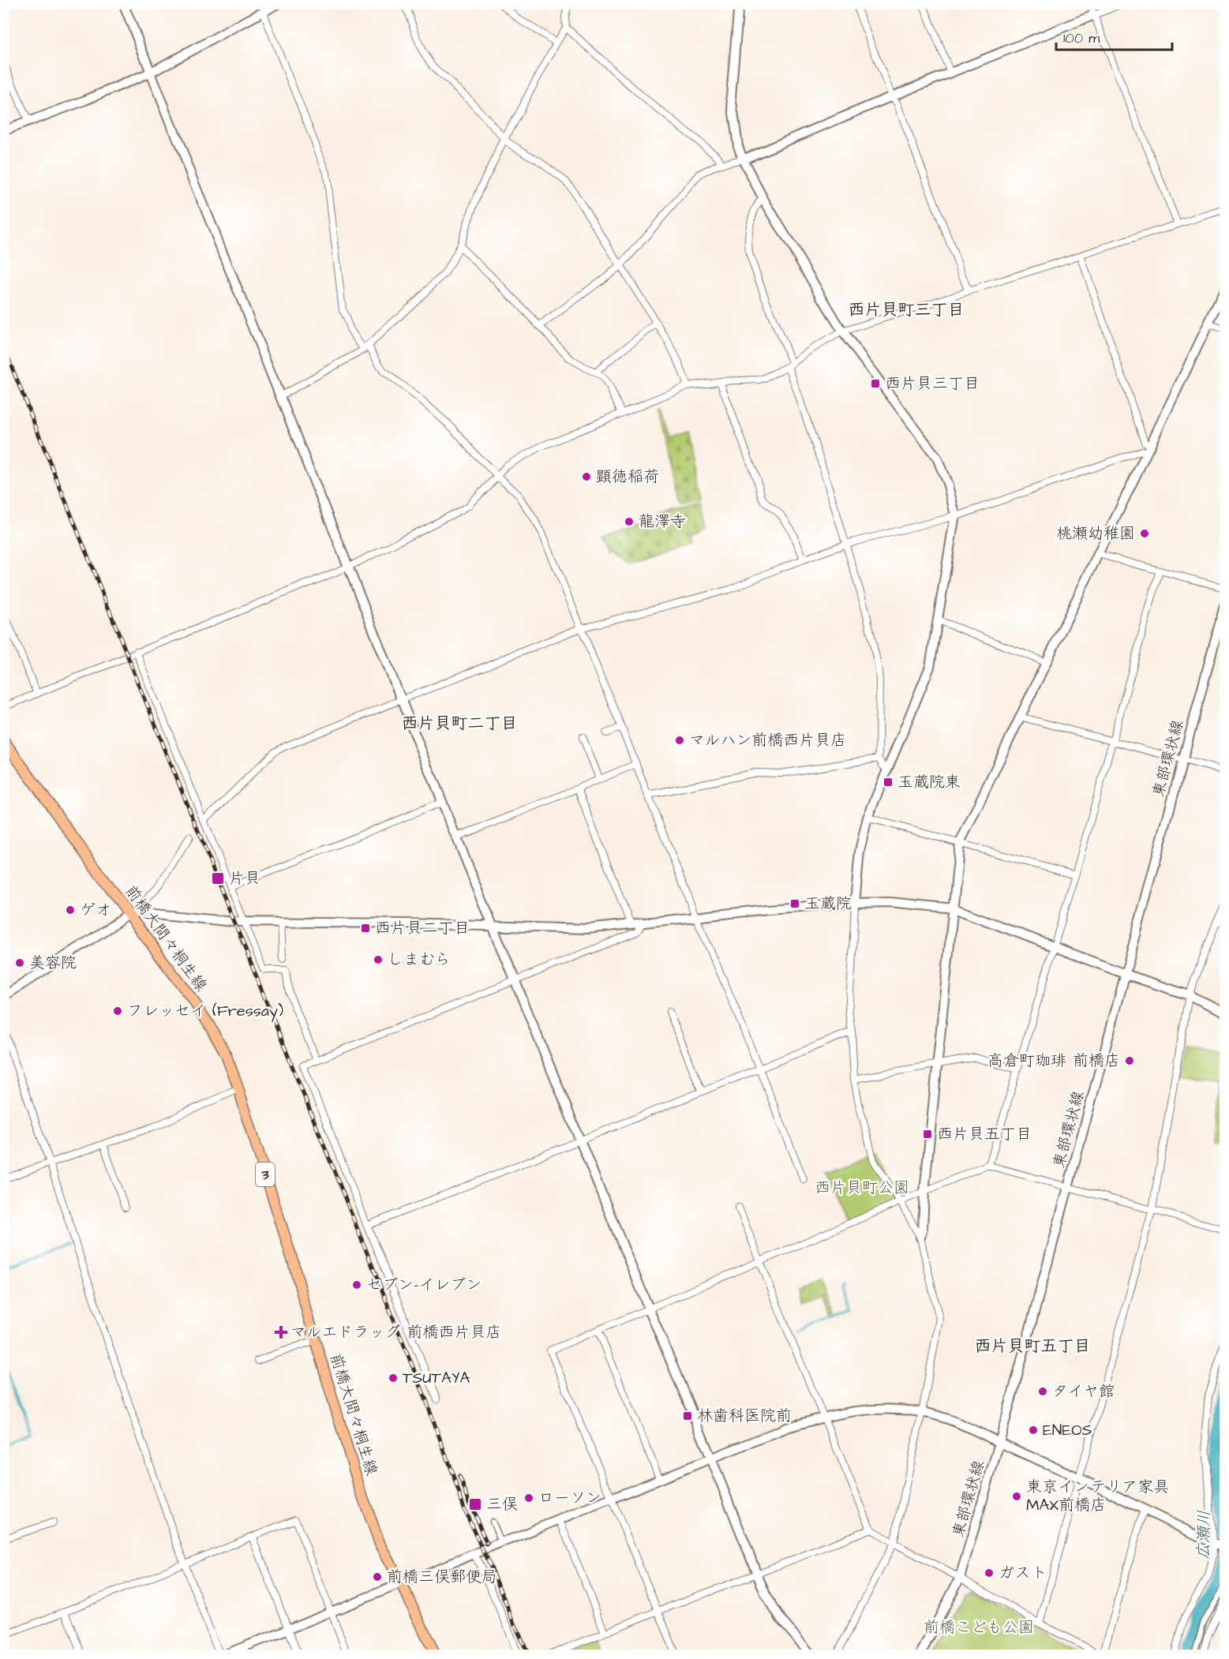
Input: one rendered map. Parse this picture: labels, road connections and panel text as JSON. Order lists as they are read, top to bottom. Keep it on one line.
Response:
{"streets":{"main road":["前橋大間々桐生線","3"],"street":["東部環状線"]},"districts":["西片貝町三丁目","西片貝町二丁目","西片貝町五丁目"],"water":["広瀬川"],"parks":["西片貝町公園","前橋こども公園"],"places":{"transit":["西片貝三丁目","玉蔵院東","片貝","玉蔵院","西片貝二丁目","西片貝五丁目","林歯科医院前","三俣"],"other":["顕徳稲荷","龍澤寺","桃瀬幼稚園","マルハン前橋西片貝店","ゲオ","しまむら","美容院","フレッセイ (Fressay)","高倉町珈琲 前橋店","セブン-イレブン","TSUTAYA","タイヤ館","ENEOS","東京インテリア家具 MAX前橋店","ローソン","ガスト","前橋三俣郵便局"],"health":["マルエドラッグ 前橋西片貝店"]},"scale_bar":"100 m"}
